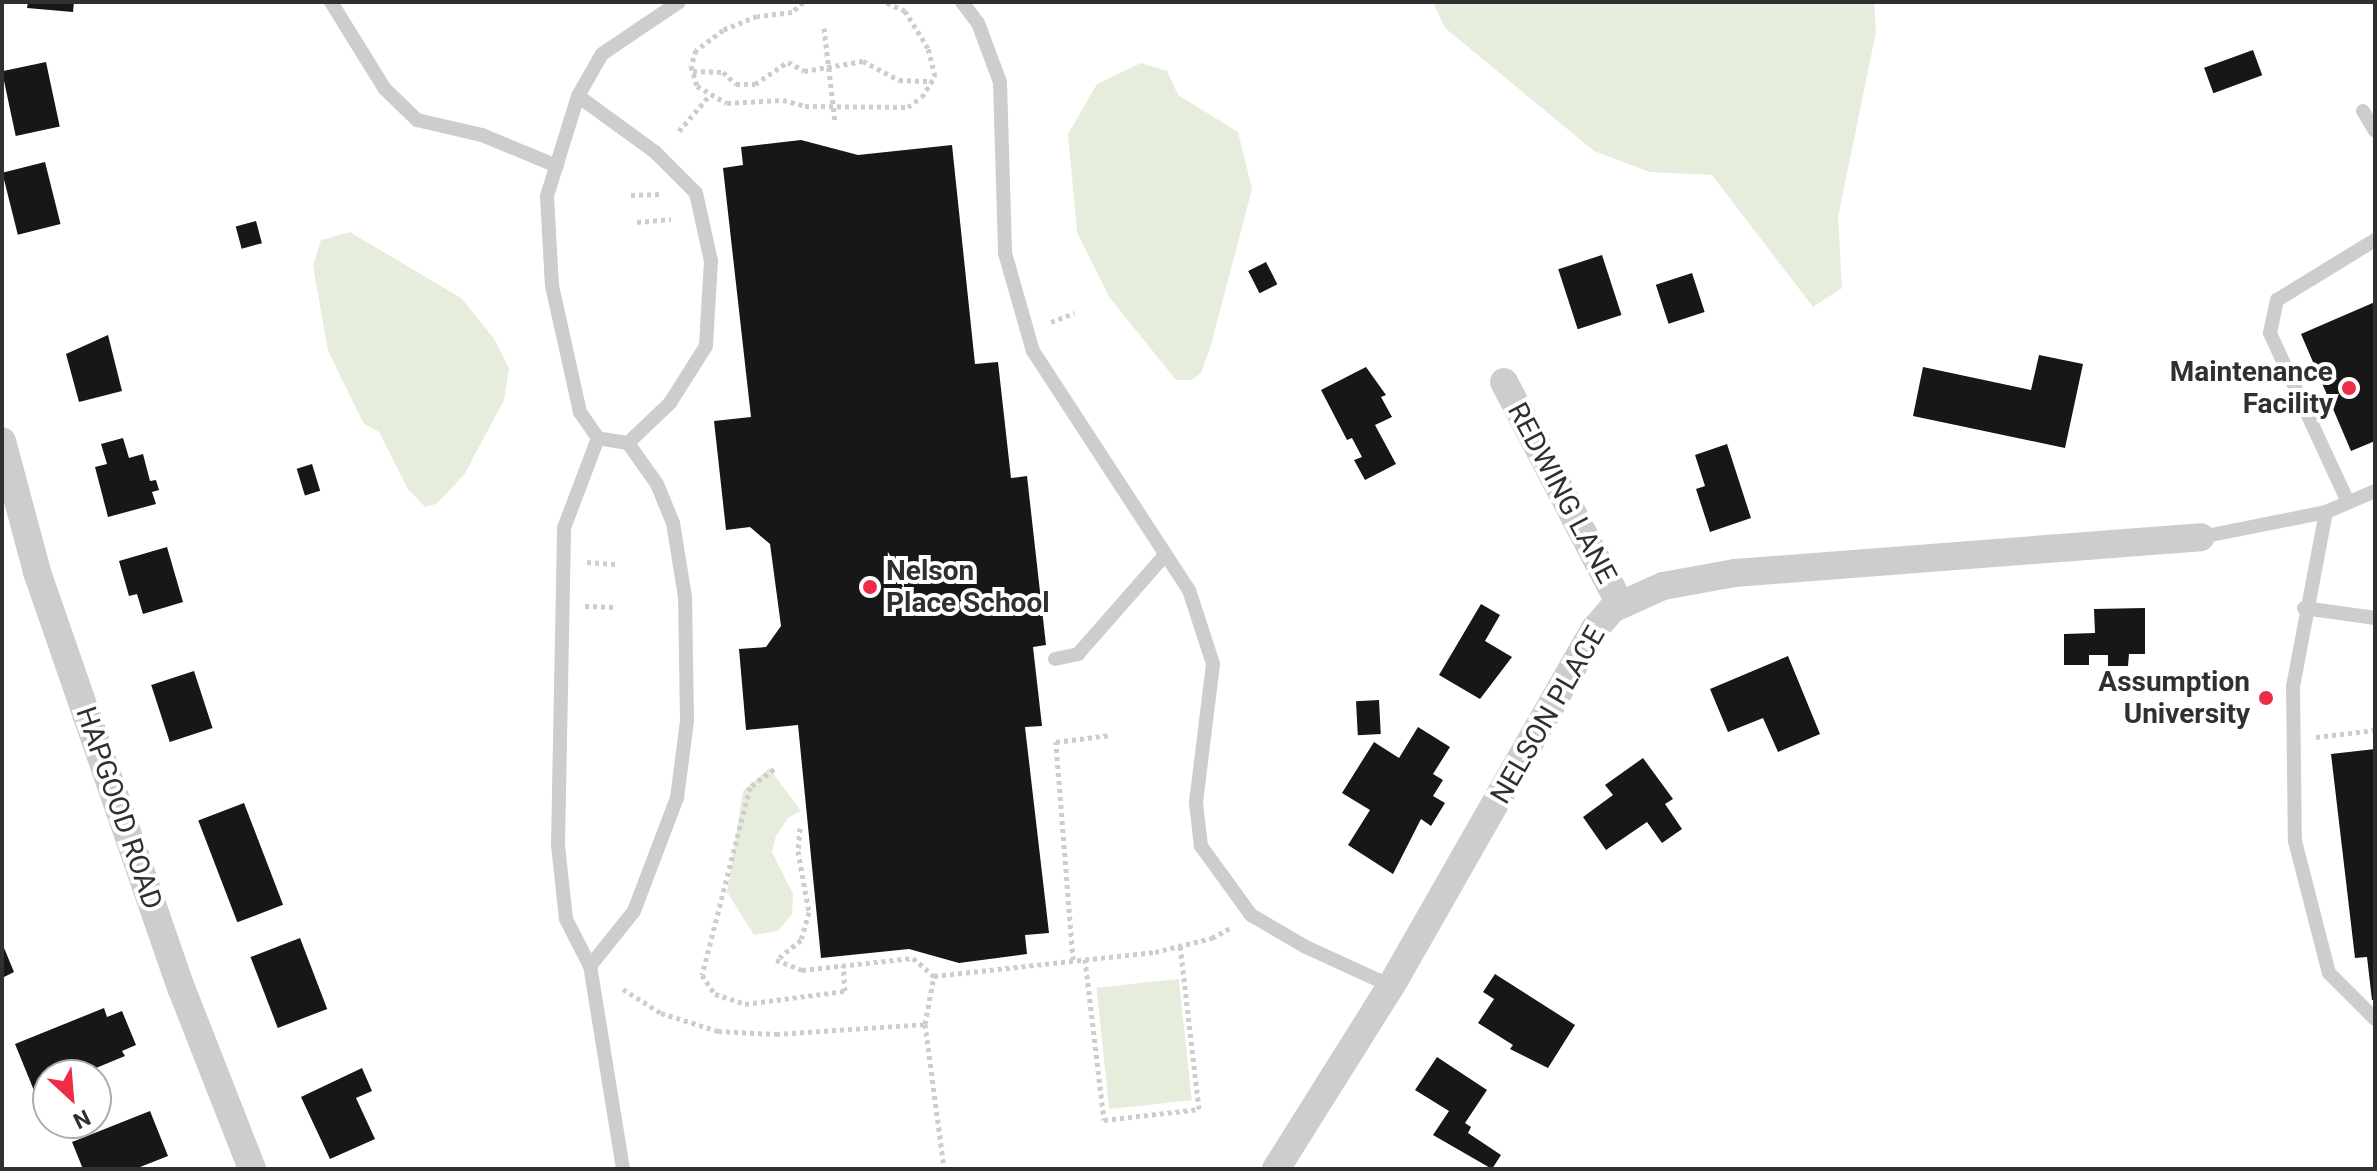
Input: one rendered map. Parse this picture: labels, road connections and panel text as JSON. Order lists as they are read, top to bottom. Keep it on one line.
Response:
{"streets":{"street":["REDWING LANE","NELSON PLACE","HAPGOOD ROAD"]},"crossings":[["REDWING LANE","NELSON PLACE"]],"places":["Maintenance Facility","Nelson Place School","Assumption University"],"north":"bottom right"}
